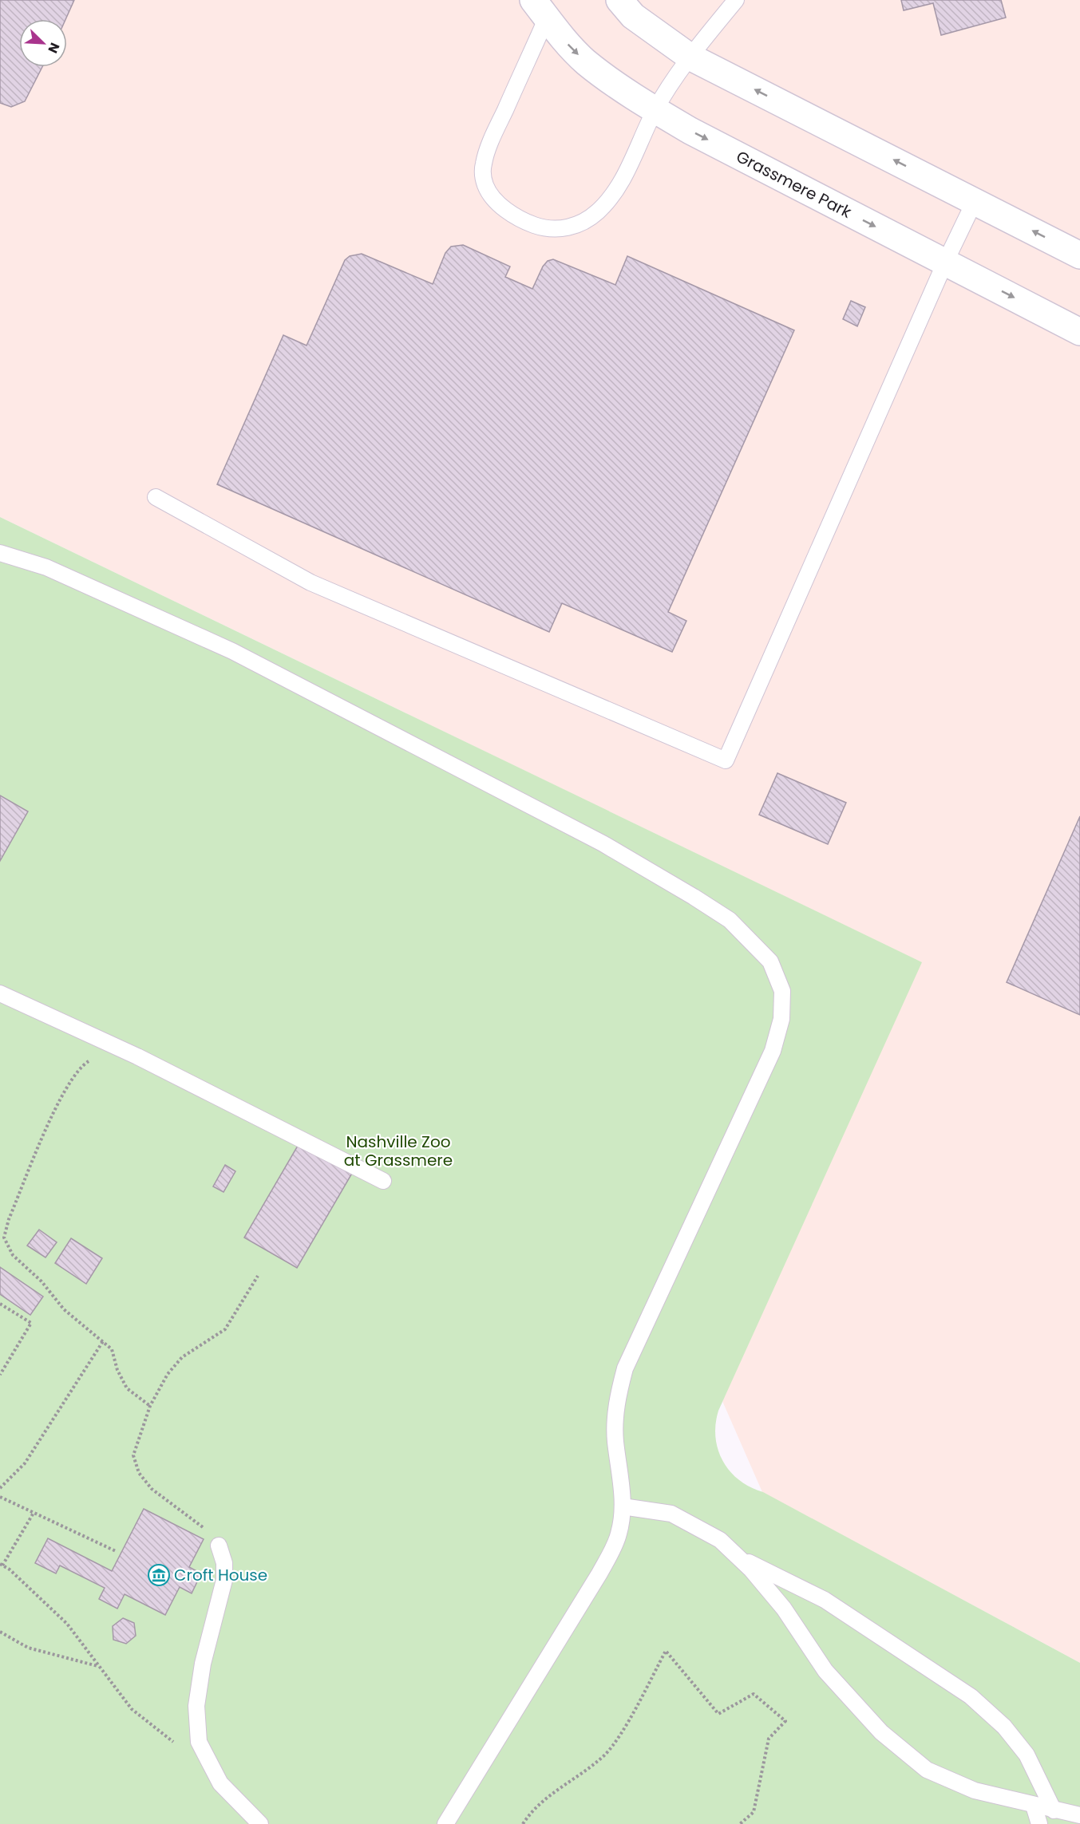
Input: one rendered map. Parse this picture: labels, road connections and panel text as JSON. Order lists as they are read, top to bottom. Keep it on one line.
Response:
{"streets":{"street":["Grassmere Park"]},"parks":["Nashville Zoo at Grassmere"],"places":{"museum":["Croft House"]},"north":"bottom right"}
